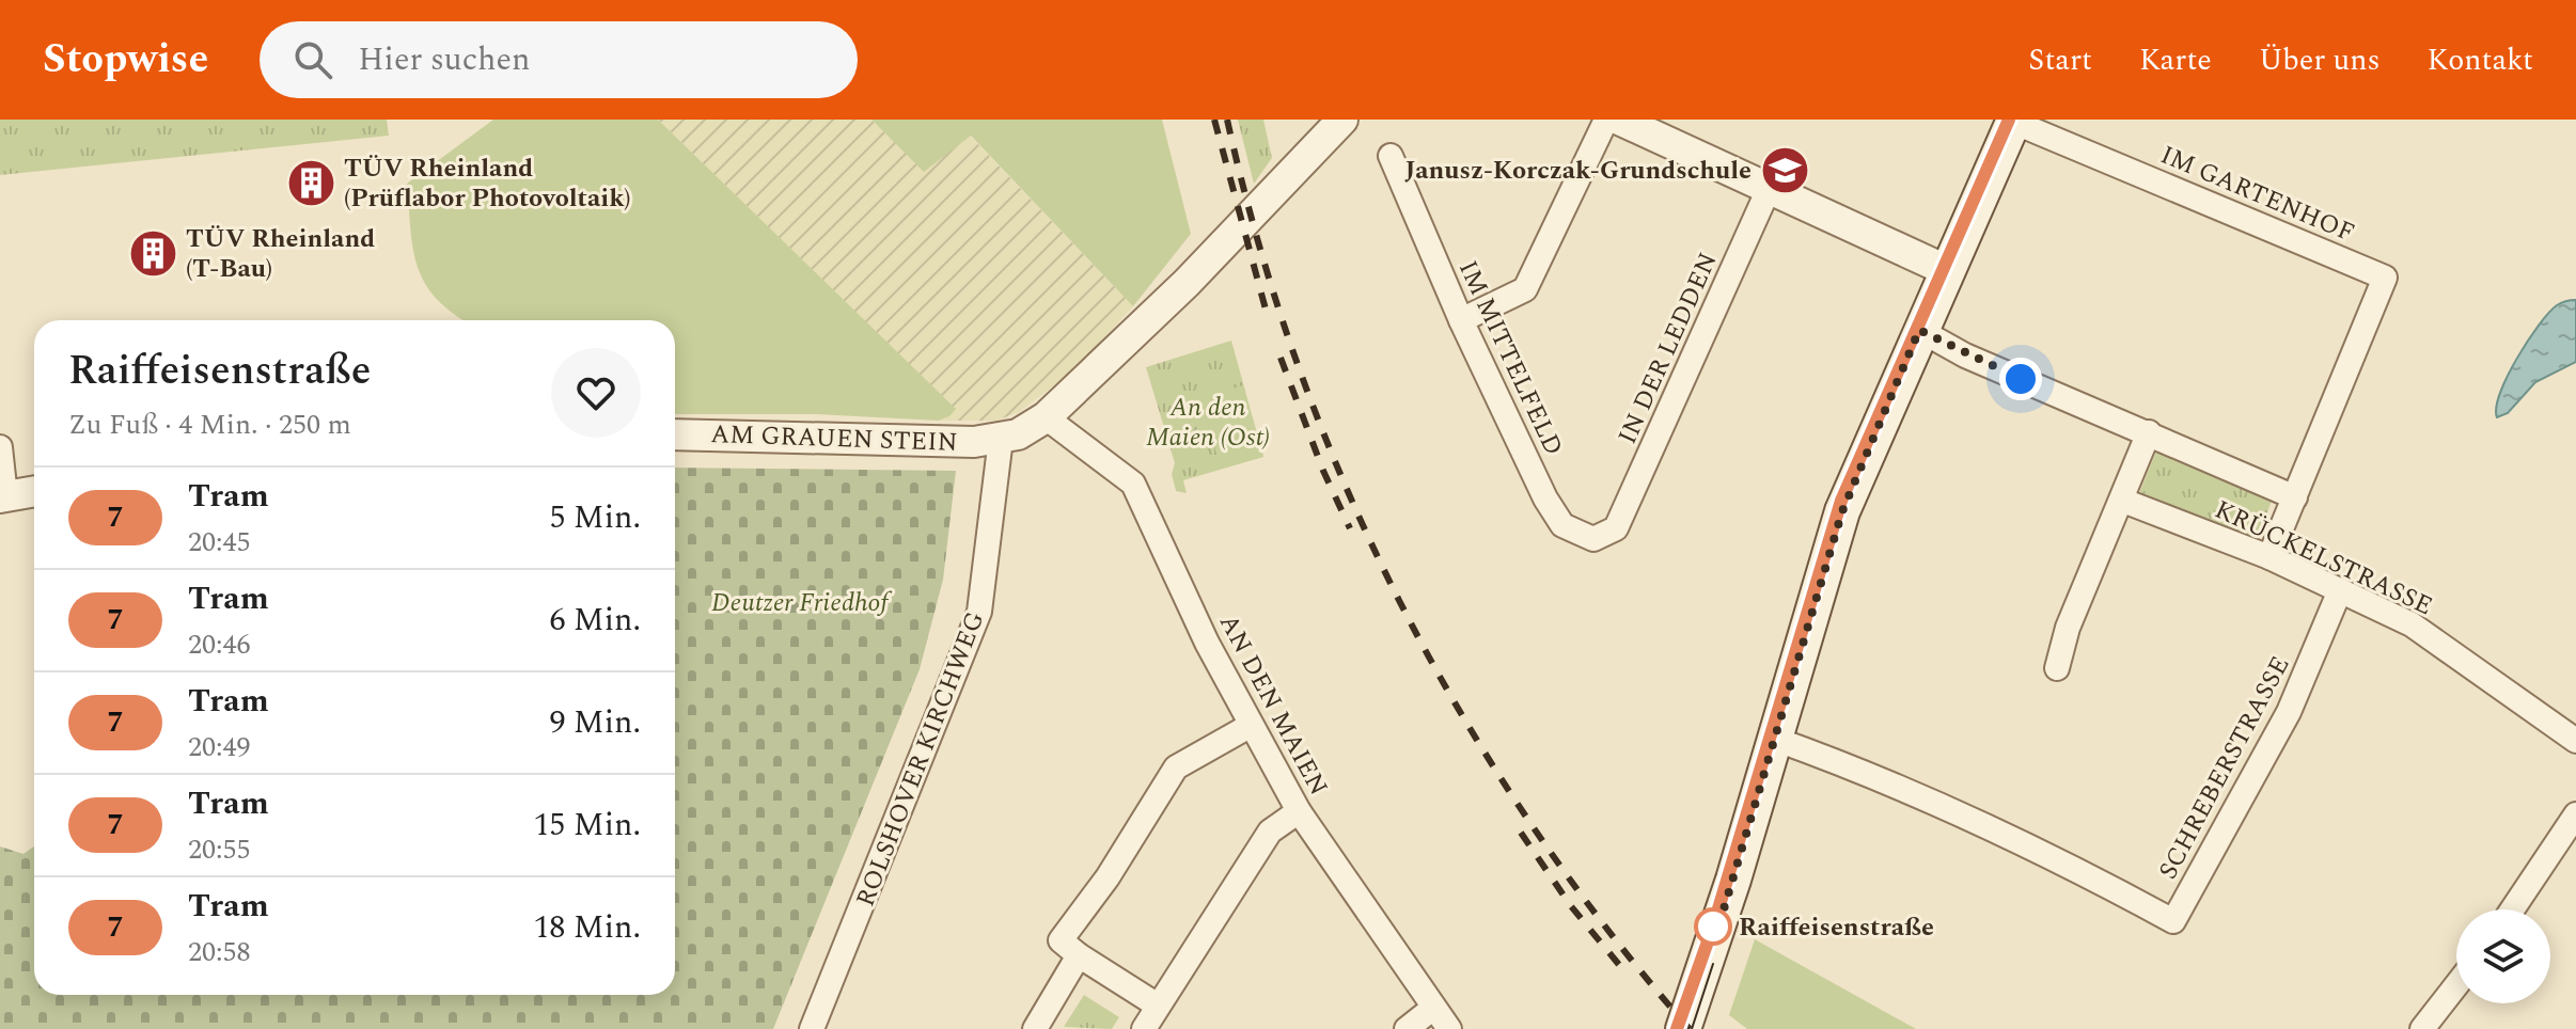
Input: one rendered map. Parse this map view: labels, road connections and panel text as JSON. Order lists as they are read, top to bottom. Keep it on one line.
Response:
{"streets":{"street":["IM GARTENHOF","IN DER LEDDEN","IM MITTELFELD","AM GRAUEN STEIN","KRÜCKELSTRASSE","AN DEN MAIEN","ROLSHOVER KIRCHWEG","SCHREBERSTRASSE"]},"crossings":[["IM GARTENHOF","KRÜCKELSTRASSE"],["IN DER LEDDEN","IM MITTELFELD"],["AM GRAUEN STEIN","ROLSHOVER KIRCHWEG"],["KRÜCKELSTRASSE","SCHREBERSTRASSE"]],"parks":["An den Maien (Ost)","Deutzer Friedhof"],"places":{"school or university":["Janusz-Korczak-Grundschule"],"building":["TÜV Rheinland (Prüflabor Photovoltaik)","TÜV Rheinland (T-Bau)"],"other":["Raiffeisenstraße"]},"lines":["tram line 7"],"page":{"header":"Stopwise","search":"Hier suchen","nav":["Start","Karte","Über uns","Kontakt"],"heading":["Raiffeisenstraße","Zu Fuß · 4 Min. · 250 m"],"list":[{"mark":"7","name":"Tram","note":"20:45","value":"5 Min."},{"mark":"7","name":"Tram","note":"20:46","value":"6 Min."},{"mark":"7","name":"Tram","note":"20:49","value":"9 Min."},{"mark":"7","name":"Tram","note":"20:55","value":"15 Min."},{"mark":"7","name":"Tram","note":"20:58","value":"18 Min."}]}}
